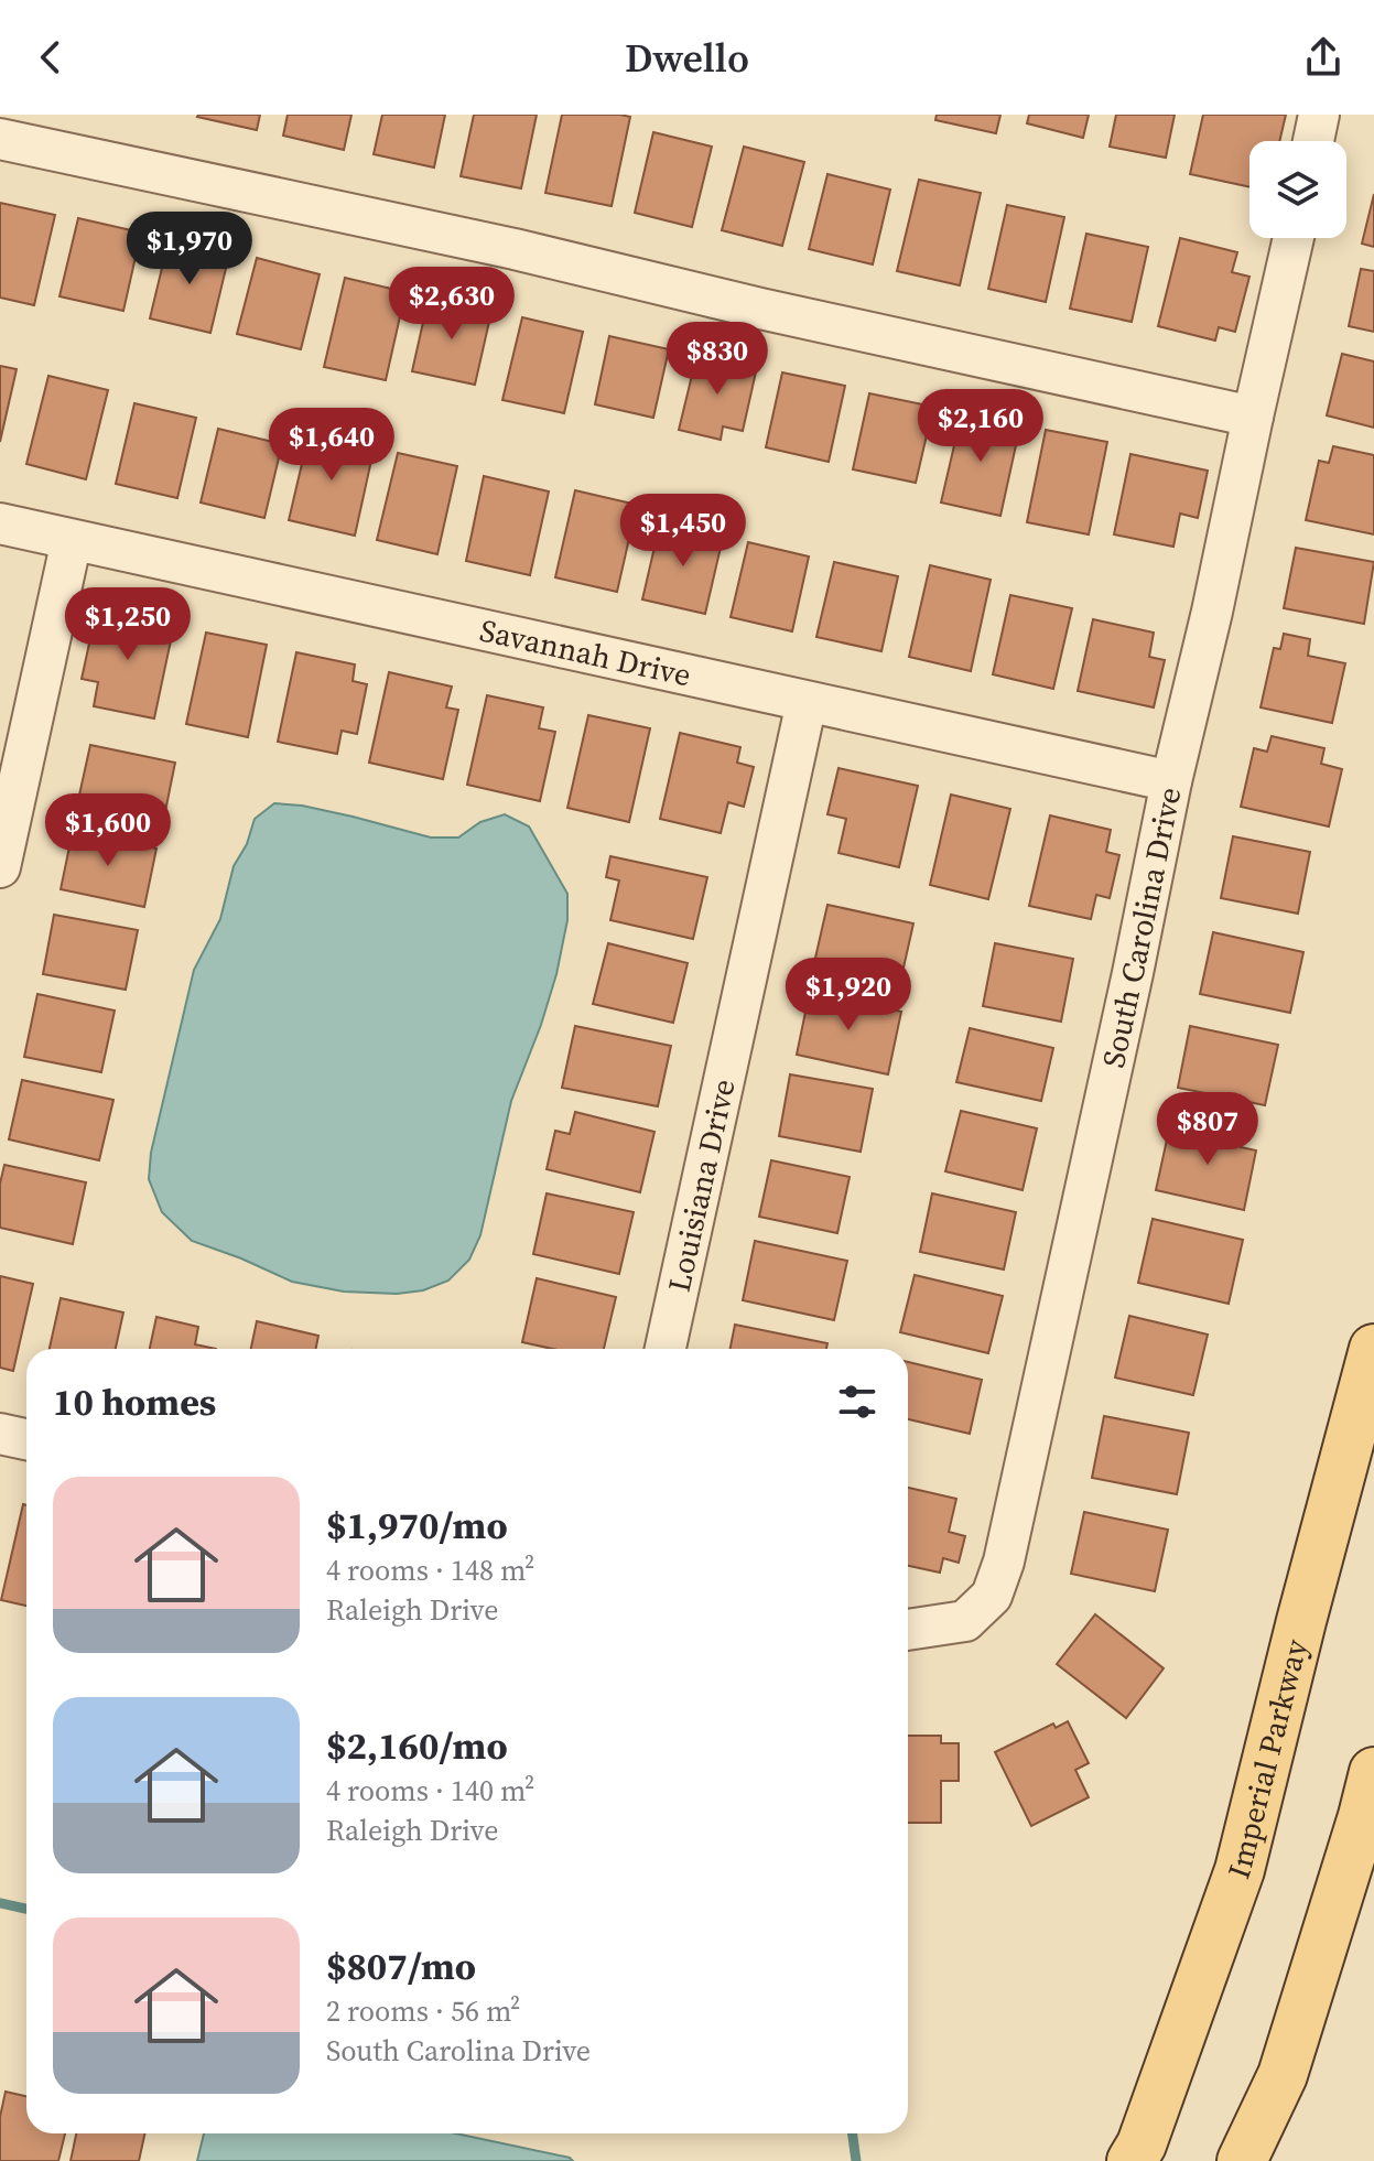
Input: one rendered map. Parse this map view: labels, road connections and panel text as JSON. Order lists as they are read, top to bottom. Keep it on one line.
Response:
{"streets":{"main road":["Imperial Parkway"],"street":["Savannah Drive","South Carolina Drive","Louisiana Drive"]},"crossings":[["Savannah Drive","South Carolina Drive"],["Savannah Drive","Louisiana Drive"]],"page":{"header":"Dwello","price":["$1,970","$2,630","$830","$2,160","$1,640","$1,450","$1,250","$1,600","$1,920","$807"],"heading":"10 homes","list":[{"name":"$1,970/mo","note":"4 rooms · 148 m² · Raleigh Drive"},{"name":"$2,160/mo","note":"4 rooms · 140 m² · Raleigh Drive"},{"name":"$807/mo","note":"2 rooms · 56 m² · South Carolina Drive"}]}}
